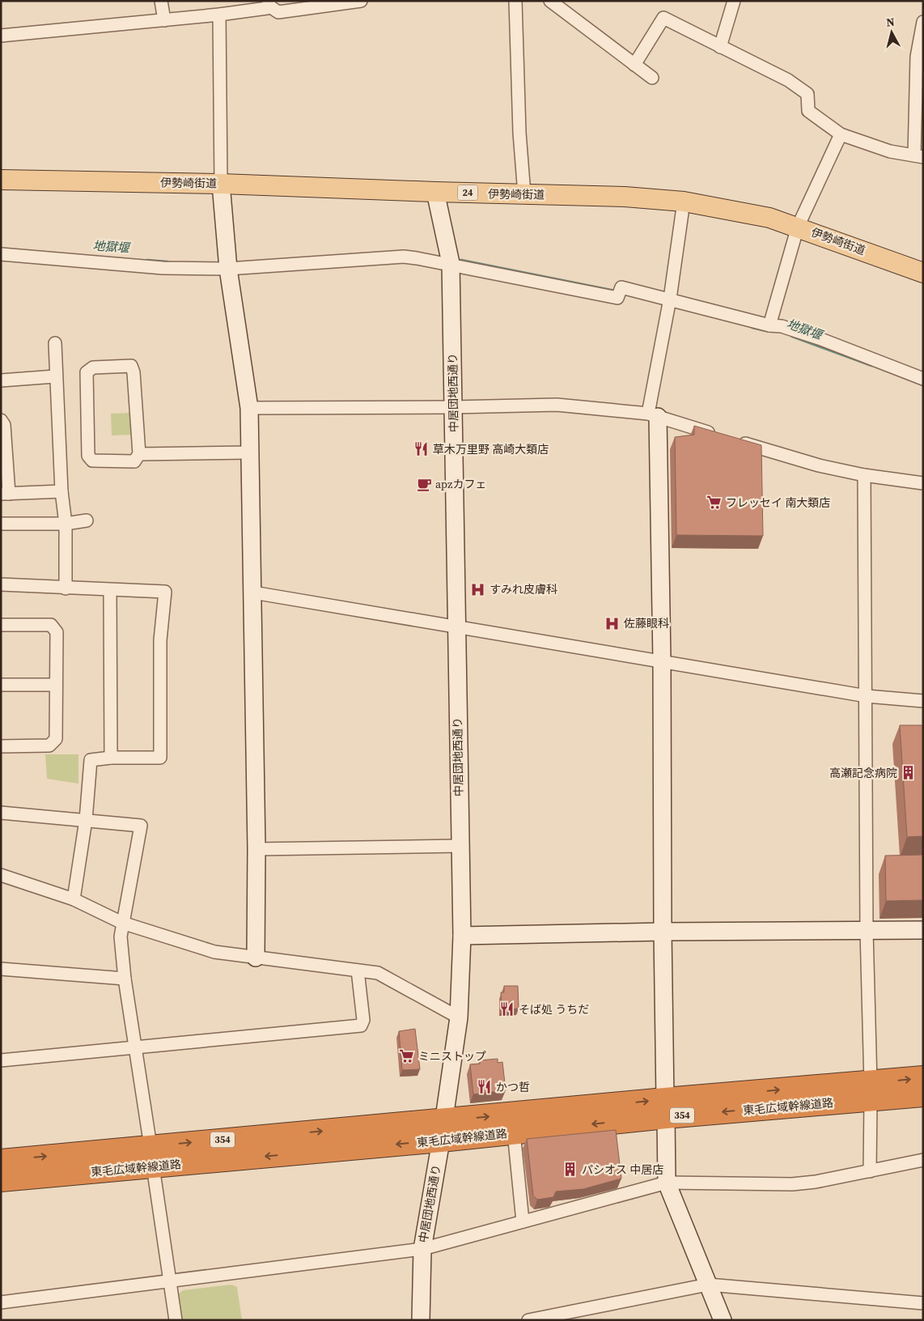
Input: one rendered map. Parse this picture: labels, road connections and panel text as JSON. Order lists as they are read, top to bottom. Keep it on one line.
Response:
{"streets":{"highway":["東毛広域幹線道路","354"],"main road":["伊勢崎街道","24"],"street":["中居団地西通り"]},"crossings":[["伊勢崎街道","中居団地西通り"],["中居団地西通り","東毛広域幹線道路"]],"water":["地獄堰"],"places":{"restaurant":["草木万里野 高崎大類店","そば処 うちだ","かつ哲"],"cafe":["apzカフェ"],"supermarket":["フレッセイ 南大類店","ミニストップ"],"hospital":["すみれ皮膚科","佐藤眼科"],"building":["高瀬記念病院","パシオス 中居店"]},"north":"top"}
